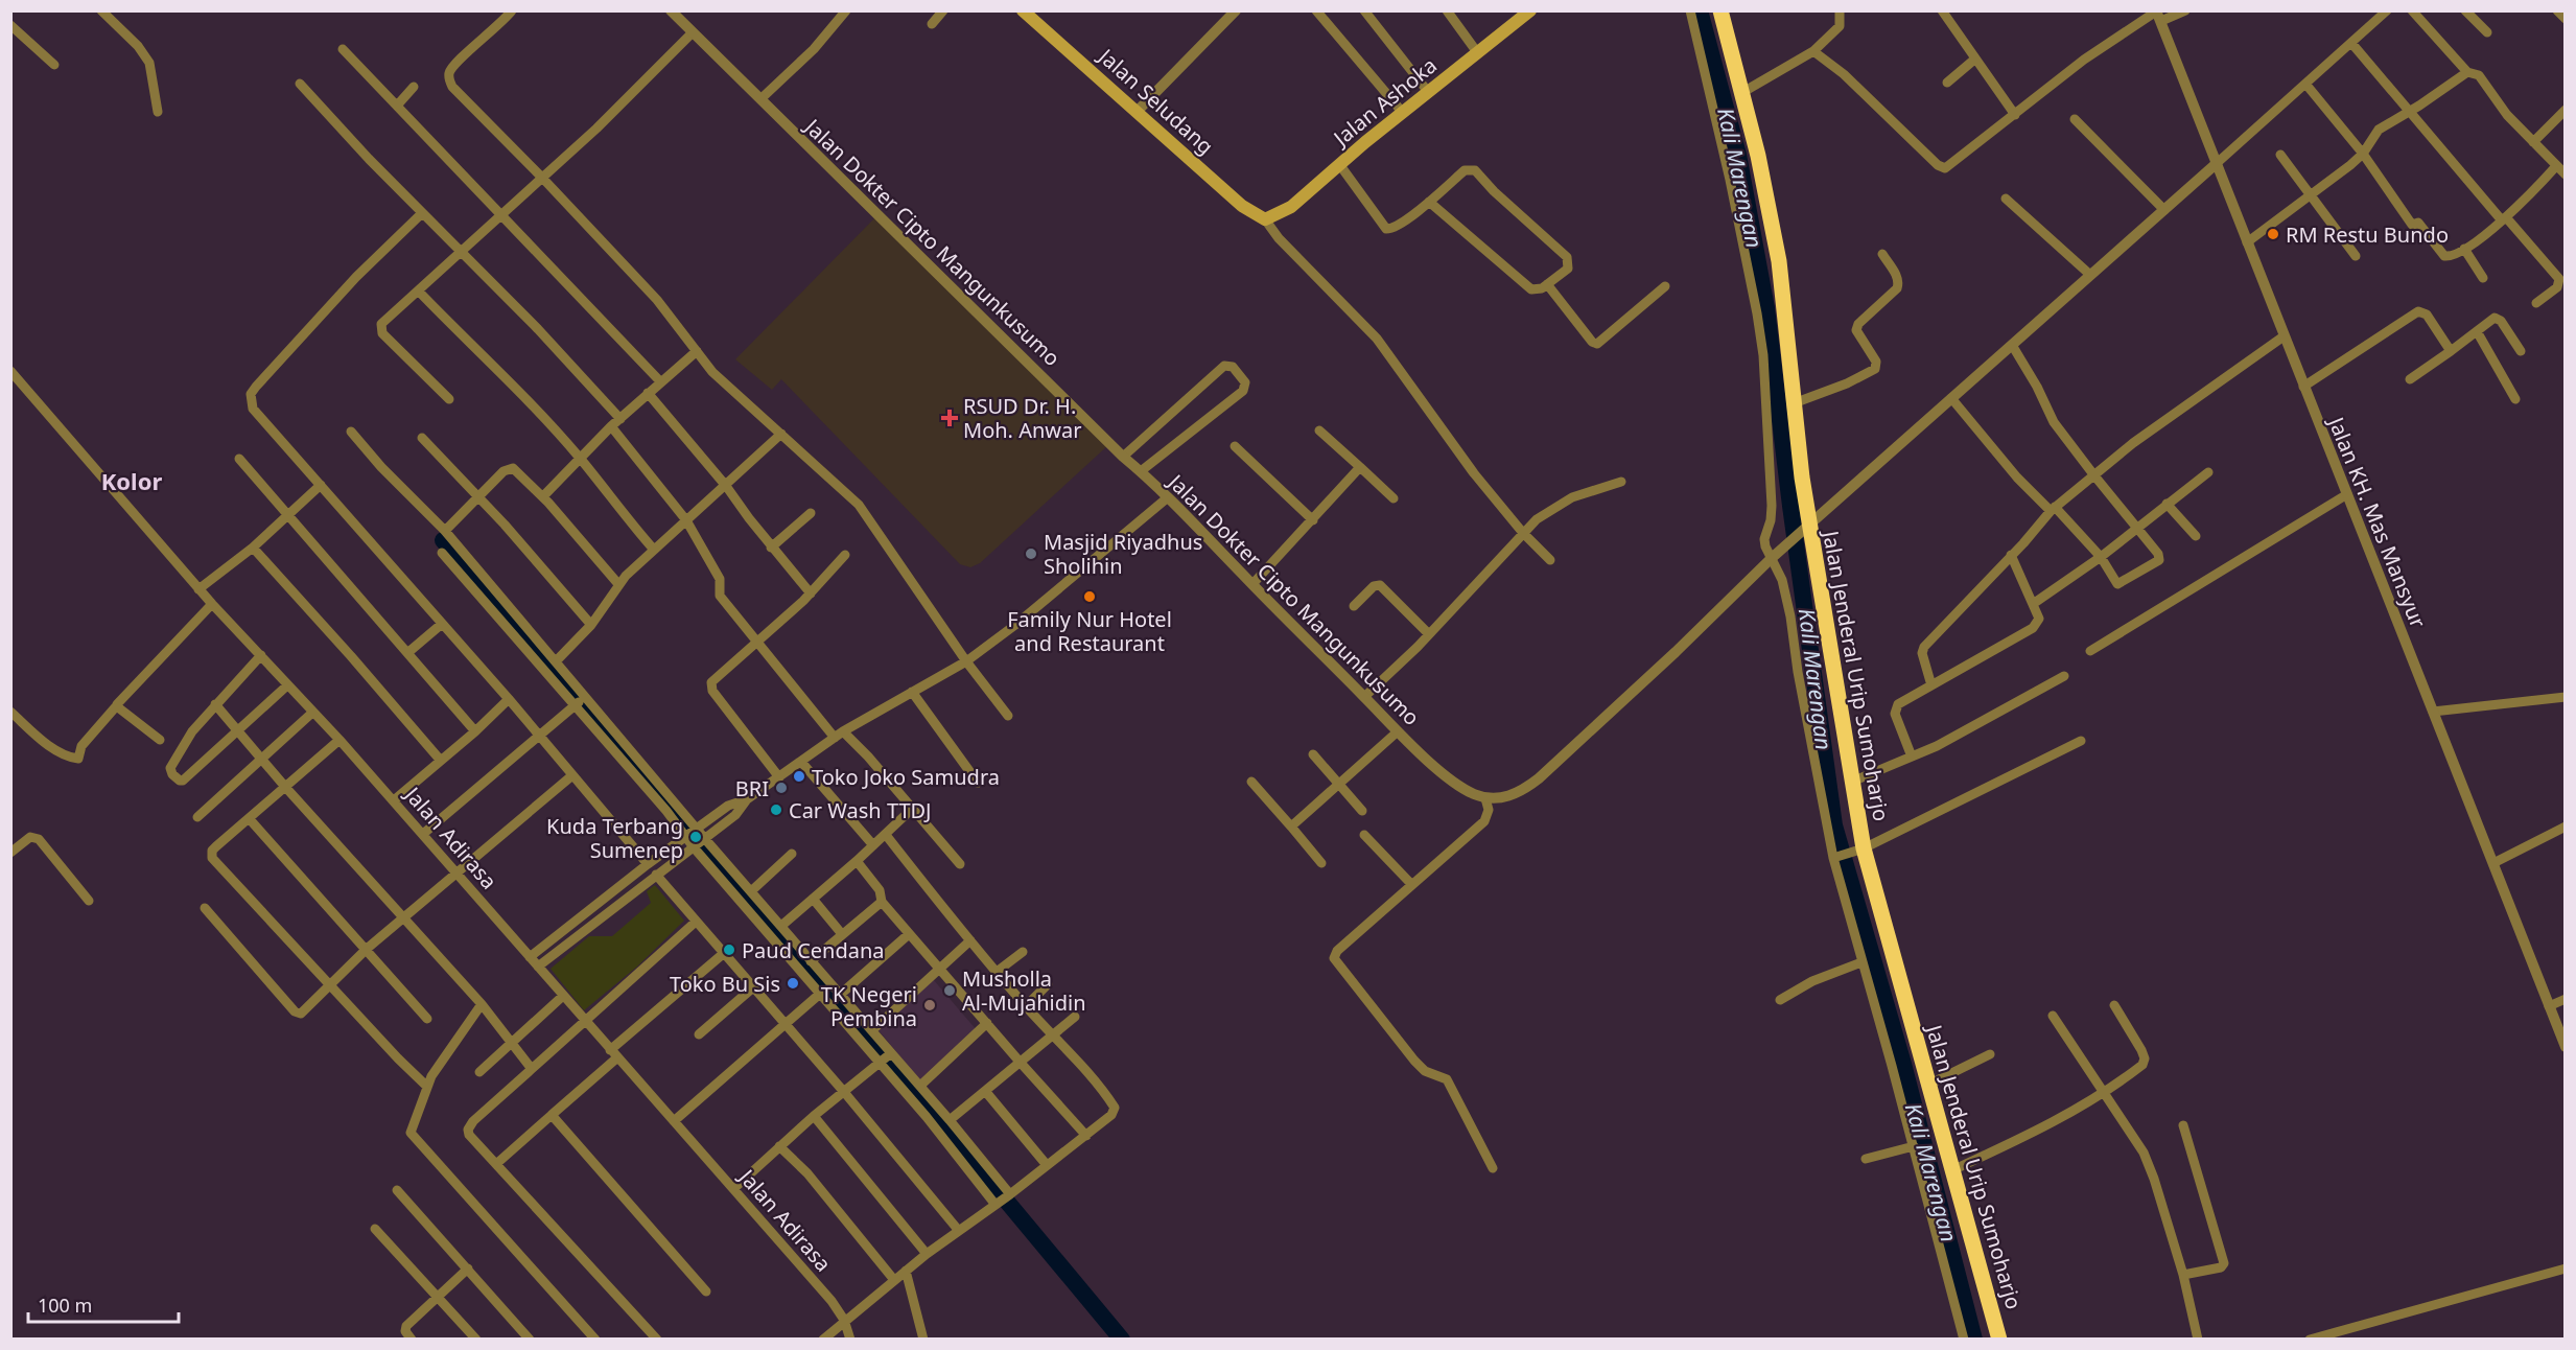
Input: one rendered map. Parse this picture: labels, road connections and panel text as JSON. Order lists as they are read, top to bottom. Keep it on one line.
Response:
{"streets":{"highway":["Jalan Jenderal Urip Sumoharjo"],"main road":["Jalan Seludang","Jalan Ashoka"],"street":["Jalan Dokter Cipto Mangunkusumo","Jalan KH. Mas Mansyur","Jalan Adirasa"]},"crossings":[["Jalan Seludang","Jalan Ashoka"]],"districts":["Kolor"],"water":["Kali Marengan"],"places":{"other":["RM Restu Bundo","Masjid Riyadhus Sholihin","Family Nur Hotel and Restaurant","Toko Joko Samudra","BRI","Car Wash TTDJ","Kuda Terbang Sumenep","Paud Cendana","Toko Bu Sis","Musholla Al-Mujahidin","TK Negeri Pembina"],"health":["RSUD Dr. H. Moh. Anwar"]},"scale_bar":"100 m"}
